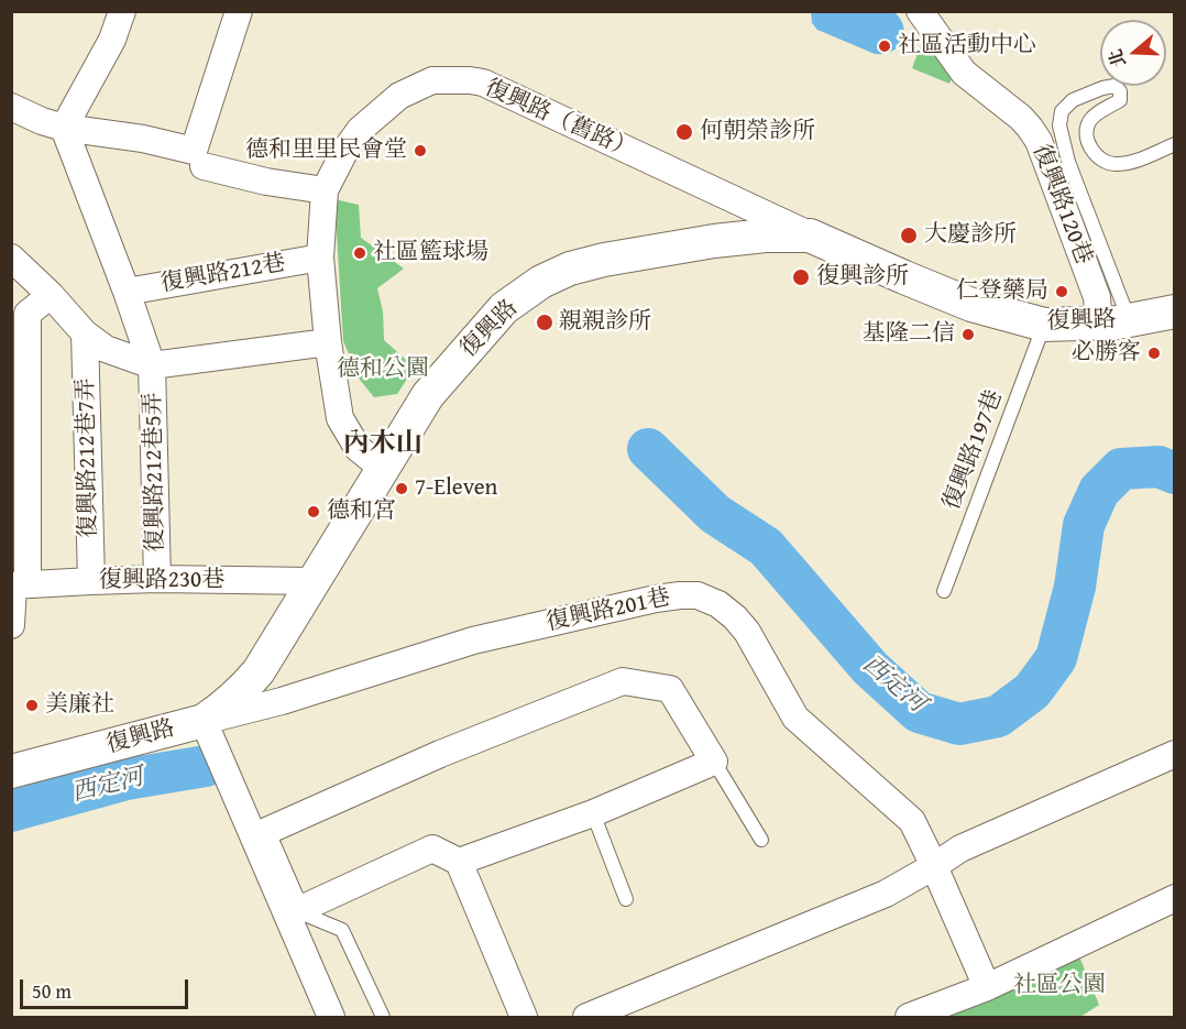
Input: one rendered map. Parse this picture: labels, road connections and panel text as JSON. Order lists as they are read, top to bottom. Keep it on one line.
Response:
{"streets":{"street":["復興路（舊路）","復興路120巷","復興路212巷","復興路","復興路212巷7弄","復興路212巷5弄","復興路230巷","復興路201巷"],"lane":["復興路197巷"]},"crossings":[["復興路（舊路）","復興路212巷"],["復興路（舊路）","復興路"],["復興路120巷","復興路"],["復興路212巷","復興路212巷5弄"],["復興路","復興路197巷"],["復興路","復興路230巷"],["復興路","復興路201巷"],["復興路212巷7弄","復興路230巷"],["復興路212巷5弄","復興路230巷"]],"districts":["內木山"],"water":["西定河"],"parks":["德和公園","社區公園"],"places":["社區活動中心","何朝榮診所","德和里里民會堂","大慶診所","社區籃球場","復興診所","仁登藥局","親親診所","基隆二信","必勝客","7-Eleven","德和宮","美廉社"],"scale_bar":"50 m","north":"left"}
